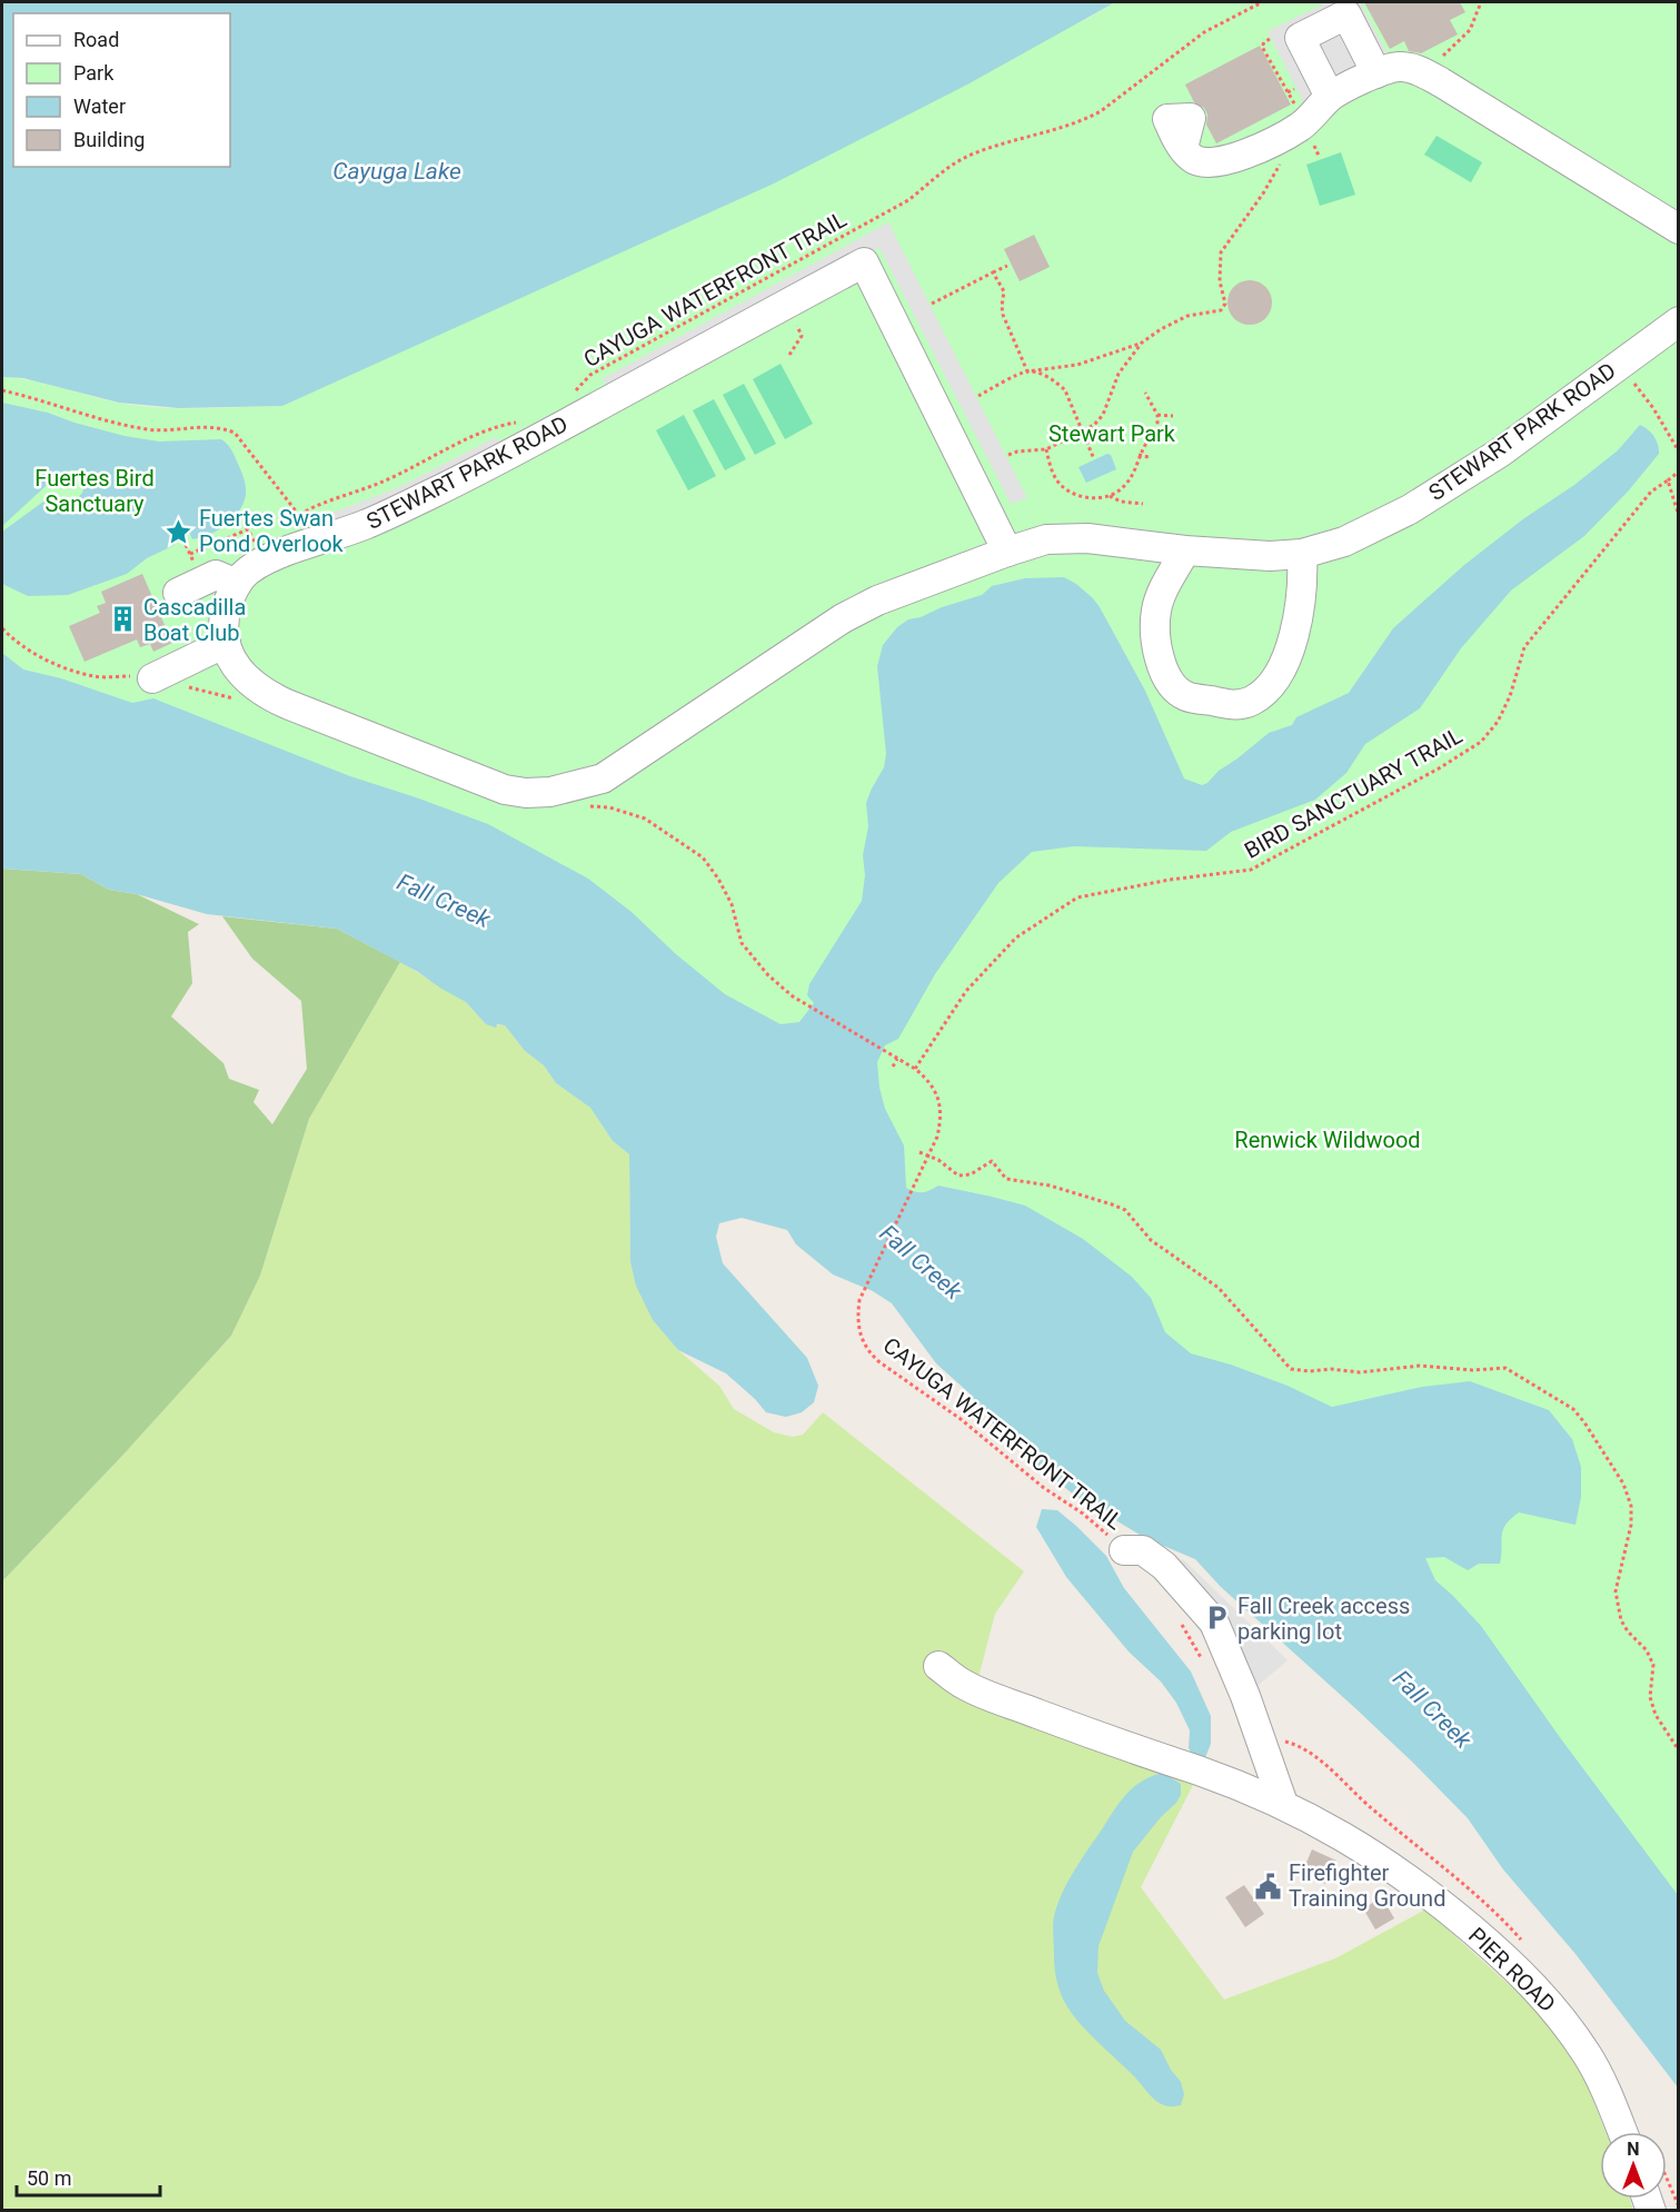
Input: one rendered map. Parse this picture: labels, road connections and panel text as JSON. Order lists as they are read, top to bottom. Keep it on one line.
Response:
{"streets":{"street":["STEWART PARK ROAD","PIER ROAD"],"path":["CAYUGA WATERFRONT TRAIL","BIRD SANCTUARY TRAIL"]},"crossings":[["CAYUGA WATERFRONT TRAIL","BIRD SANCTUARY TRAIL"]],"water":["Cayuga Lake","Fall Creek"],"parks":["Stewart Park","Fuertes Bird Sanctuary","Renwick Wildwood"],"places":{"place":["Fuertes Swan Pond Overlook"],"building":["Cascadilla Boat Club"],"parking":["Fall Creek access parking lot"],"public building":["Firefighter Training Ground"]},"legend":["Road","Park","Water","Building"],"scale_bar":"50 m","north":"top"}
